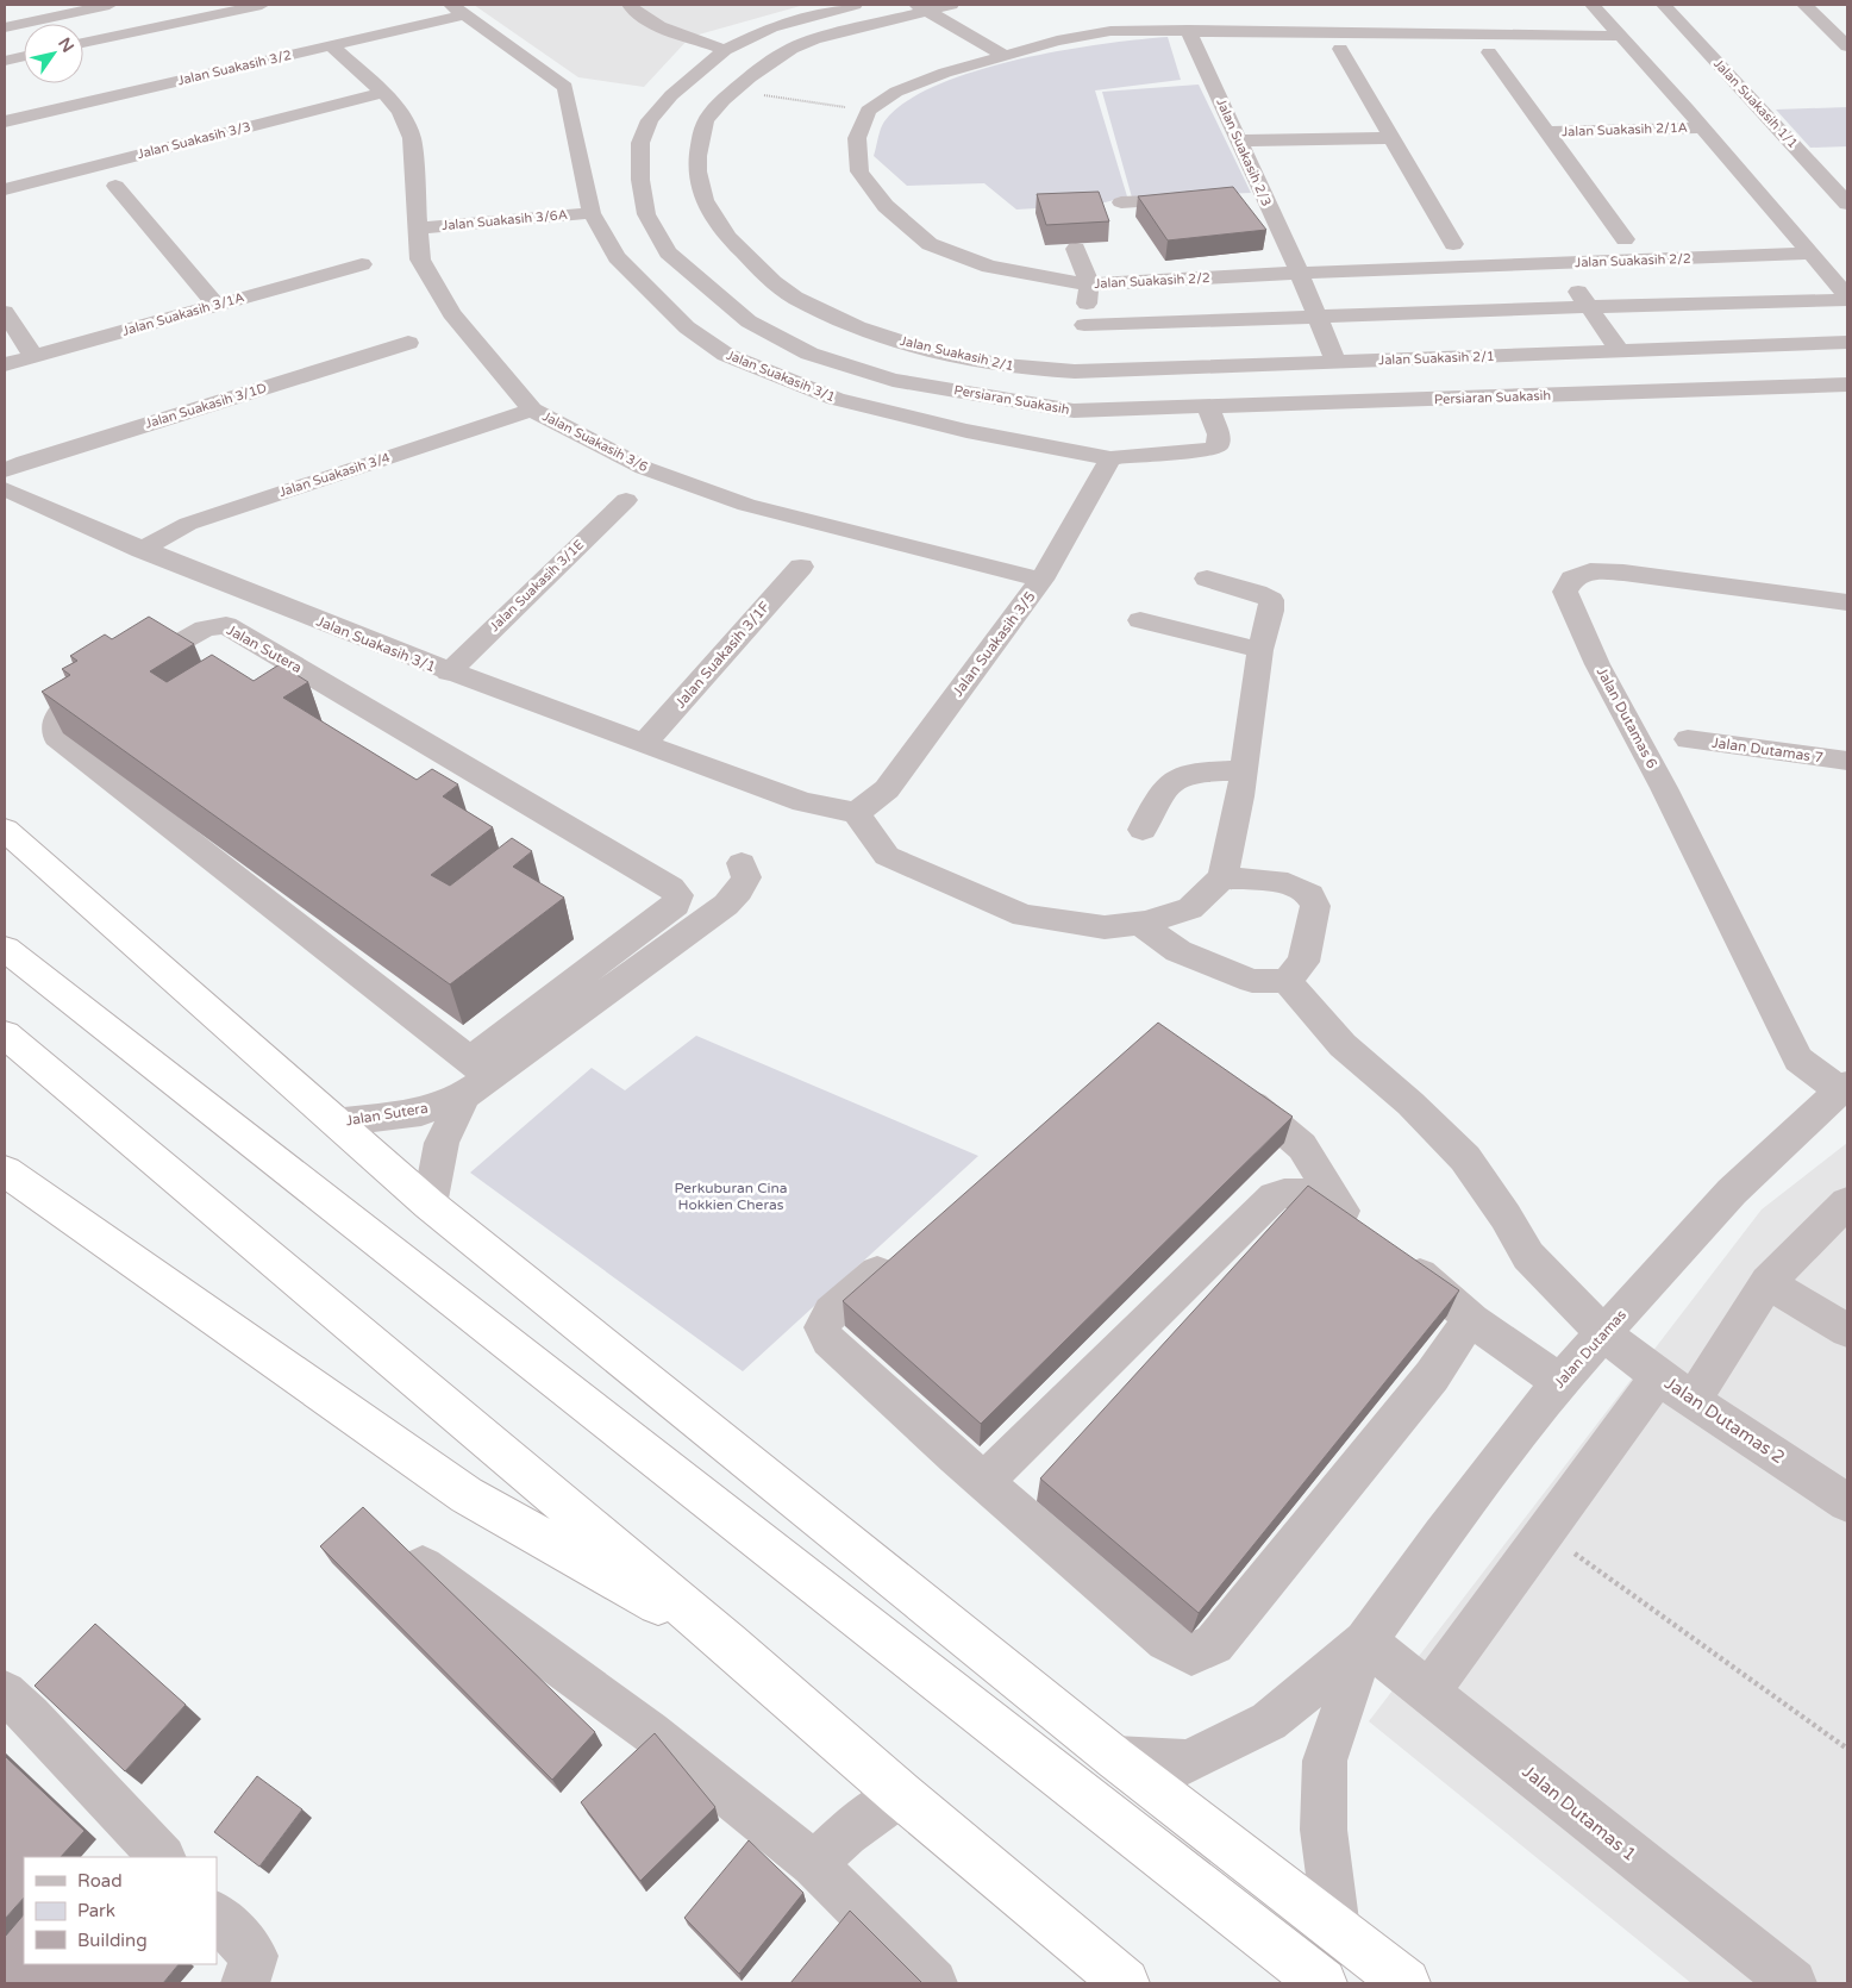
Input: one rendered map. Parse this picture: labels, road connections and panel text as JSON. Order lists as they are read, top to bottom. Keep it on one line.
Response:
{"streets":{"street":["Jalan Suakasih 3/2","Jalan Suakasih 1/1","Jalan Suakasih 2/1A","Jalan Suakasih 3/3","Jalan Suakasih 2/3","Jalan Suakasih 3/6A","Jalan Suakasih 2/2","Jalan Suakasih 3/1A","Jalan Suakasih 2/1","Jalan Suakasih 3/1","Persiaran Suakasih","Jalan Suakasih 3/1D","Jalan Suakasih 3/6","Jalan Suakasih 3/4","Jalan Suakasih 3/1E","Jalan Suakasih 3/5","Jalan Sutera","Jalan Suakasih 3/1F","Jalan Dutamas 6","Jalan Dutamas 7","Jalan Dutamas","Jalan Dutamas 2","Jalan Dutamas 1"]},"crossings":[["Jalan Suakasih 3/2","Jalan Suakasih 3/1"],["Jalan Suakasih 3/2","Jalan Suakasih 3/6"],["Jalan Suakasih 3/3","Jalan Suakasih 3/6"],["Jalan Suakasih 2/3","Jalan Suakasih 2/2"],["Jalan Suakasih 2/3","Jalan Suakasih 2/1"],["Jalan Suakasih 3/6A","Jalan Suakasih 3/1"],["Jalan Suakasih 3/6A","Jalan Suakasih 3/6"],["Jalan Suakasih 3/1","Persiaran Suakasih"],["Jalan Suakasih 3/1","Jalan Suakasih 3/4"],["Jalan Suakasih 3/1","Jalan Suakasih 3/1E"],["Jalan Suakasih 3/1","Jalan Suakasih 3/5"],["Jalan Suakasih 3/1","Jalan Suakasih 3/1F"],["Jalan Suakasih 3/6","Jalan Suakasih 3/4"],["Jalan Suakasih 3/6","Jalan Suakasih 3/5"],["Jalan Dutamas 6","Jalan Dutamas"],["Jalan Dutamas","Jalan Dutamas 2"],["Jalan Dutamas","Jalan Dutamas 1"]],"parks":["Perkuburan Cina Hokkien Cheras"],"legend":["Road","Park","Building"],"north":"top right"}
